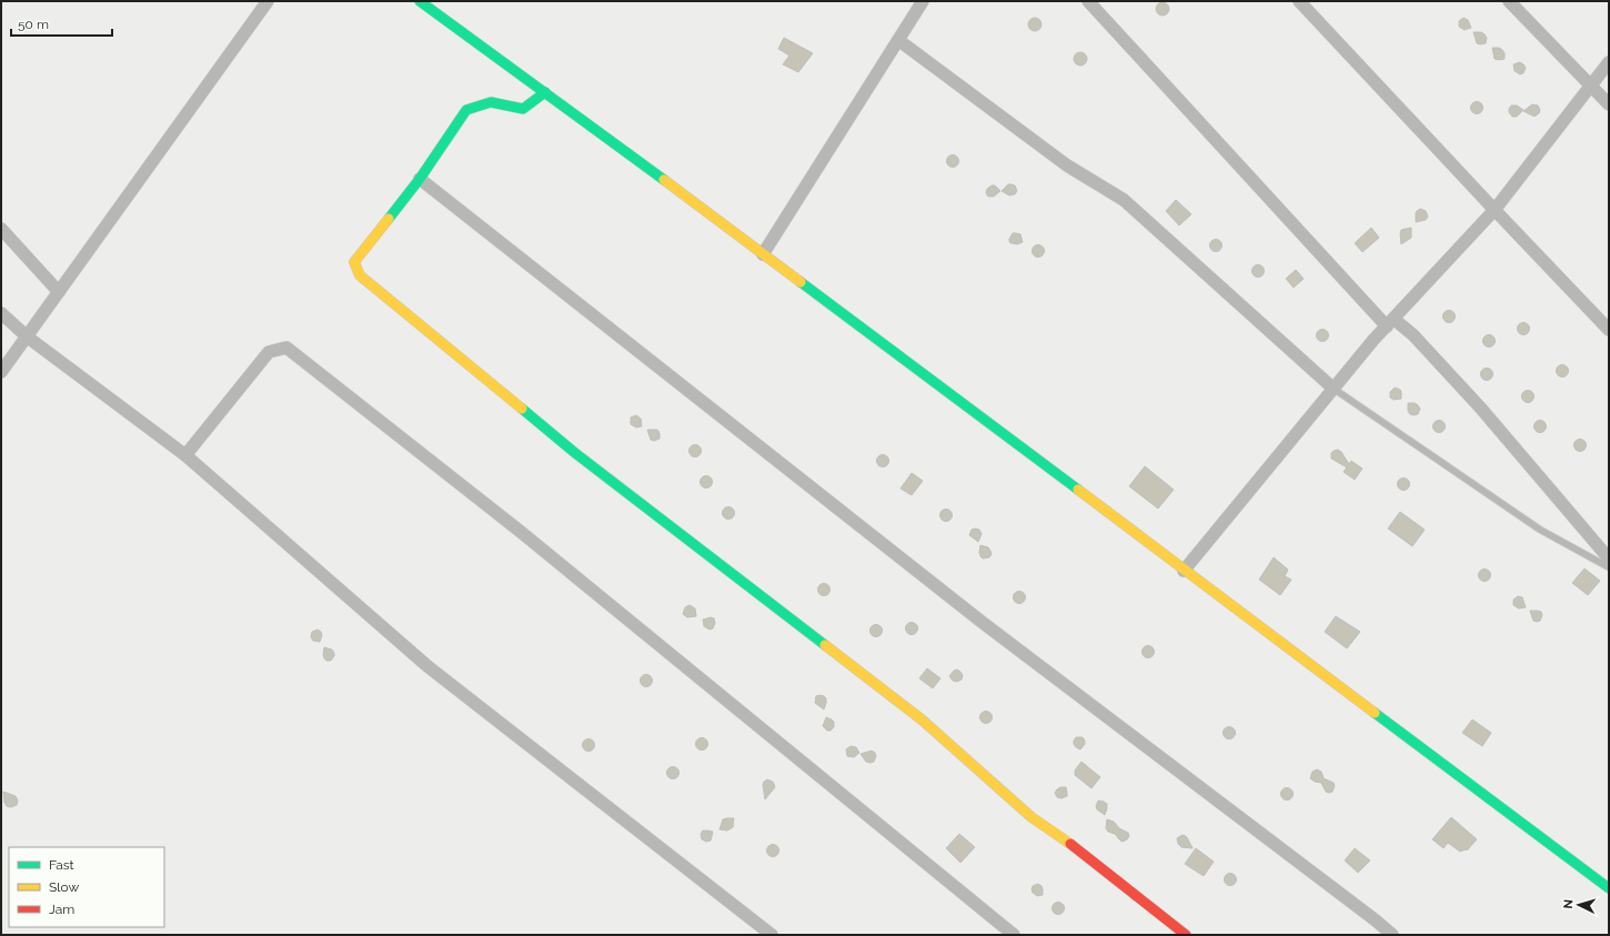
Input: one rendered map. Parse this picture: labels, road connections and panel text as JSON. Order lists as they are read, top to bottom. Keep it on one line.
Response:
{"legend":["Fast","Slow","Jam"],"scale_bar":"50 m","north":"left"}
